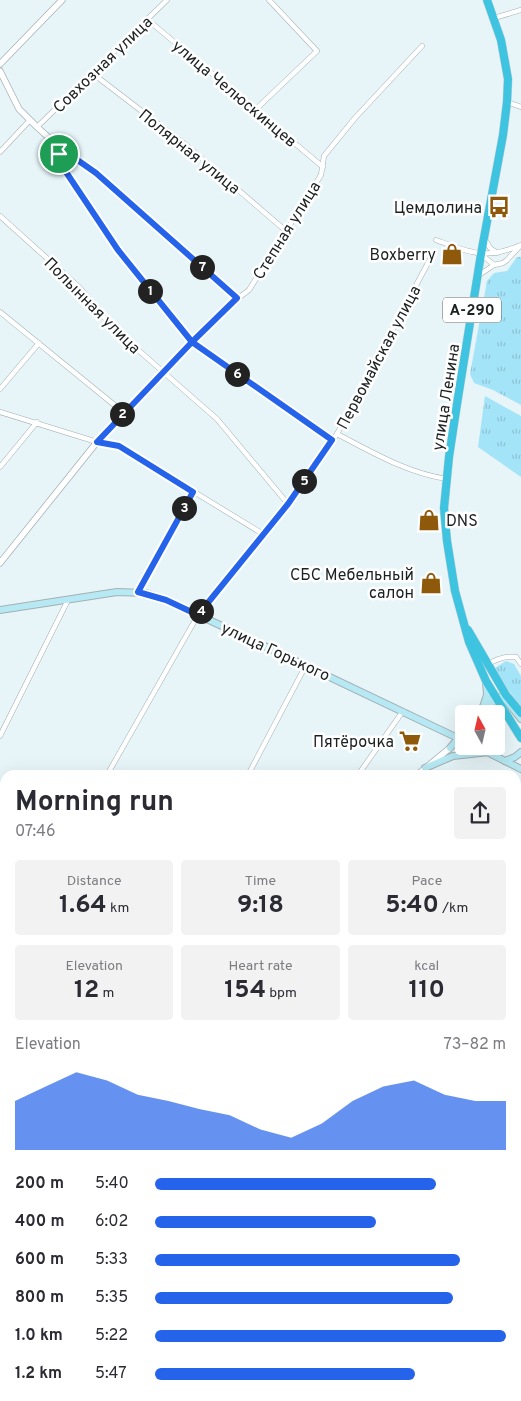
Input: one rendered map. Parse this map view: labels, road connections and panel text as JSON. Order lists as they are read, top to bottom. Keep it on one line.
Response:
{"streets":{"highway":["А-290","улица Ленина"],"main road":["улица Горького"],"street":["Совхозная улица","улица Челюскинцев","Полярная улица","Степная улица","Полынная улица","Первомайская улица"]},"crossings":[["Совхозная улица","улица Челюскинцев"],["Совхозная улица","Полярная улица"],["улица Челюскинцев","Степная улица"],["Полярная улица","Степная улица"],["Степная улица","Полынная улица"],["Полынная улица","Первомайская улица"],["А-290","улица Ленина"],["Первомайская улица","улица Горького"]],"places":{"bus stop":["Цемдолина"],"shop":["Boxberry","DNS","СБС Мебельный салон"],"supermarket":["Пятёрочка"]},"north":"top","page":{"pins":["7","1","6","2","5","3","4"],"heading":["Morning run","07:46"],"stats":[["Distance","1.64 km"],["Time","9:18"],["Pace","5:40 /km"],["Elevation","12 m"],["Heart rate","154 bpm"],["kcal","110"]],"chart":["Elevation","73–82 m"],"list":[{"name":"200 m","note":"5:40"},{"name":"400 m","note":"6:02"},{"name":"600 m","note":"5:33"},{"name":"800 m","note":"5:35"},{"name":"1.0 km","note":"5:22"},{"name":"1.2 km","note":"5:47"}]}}
